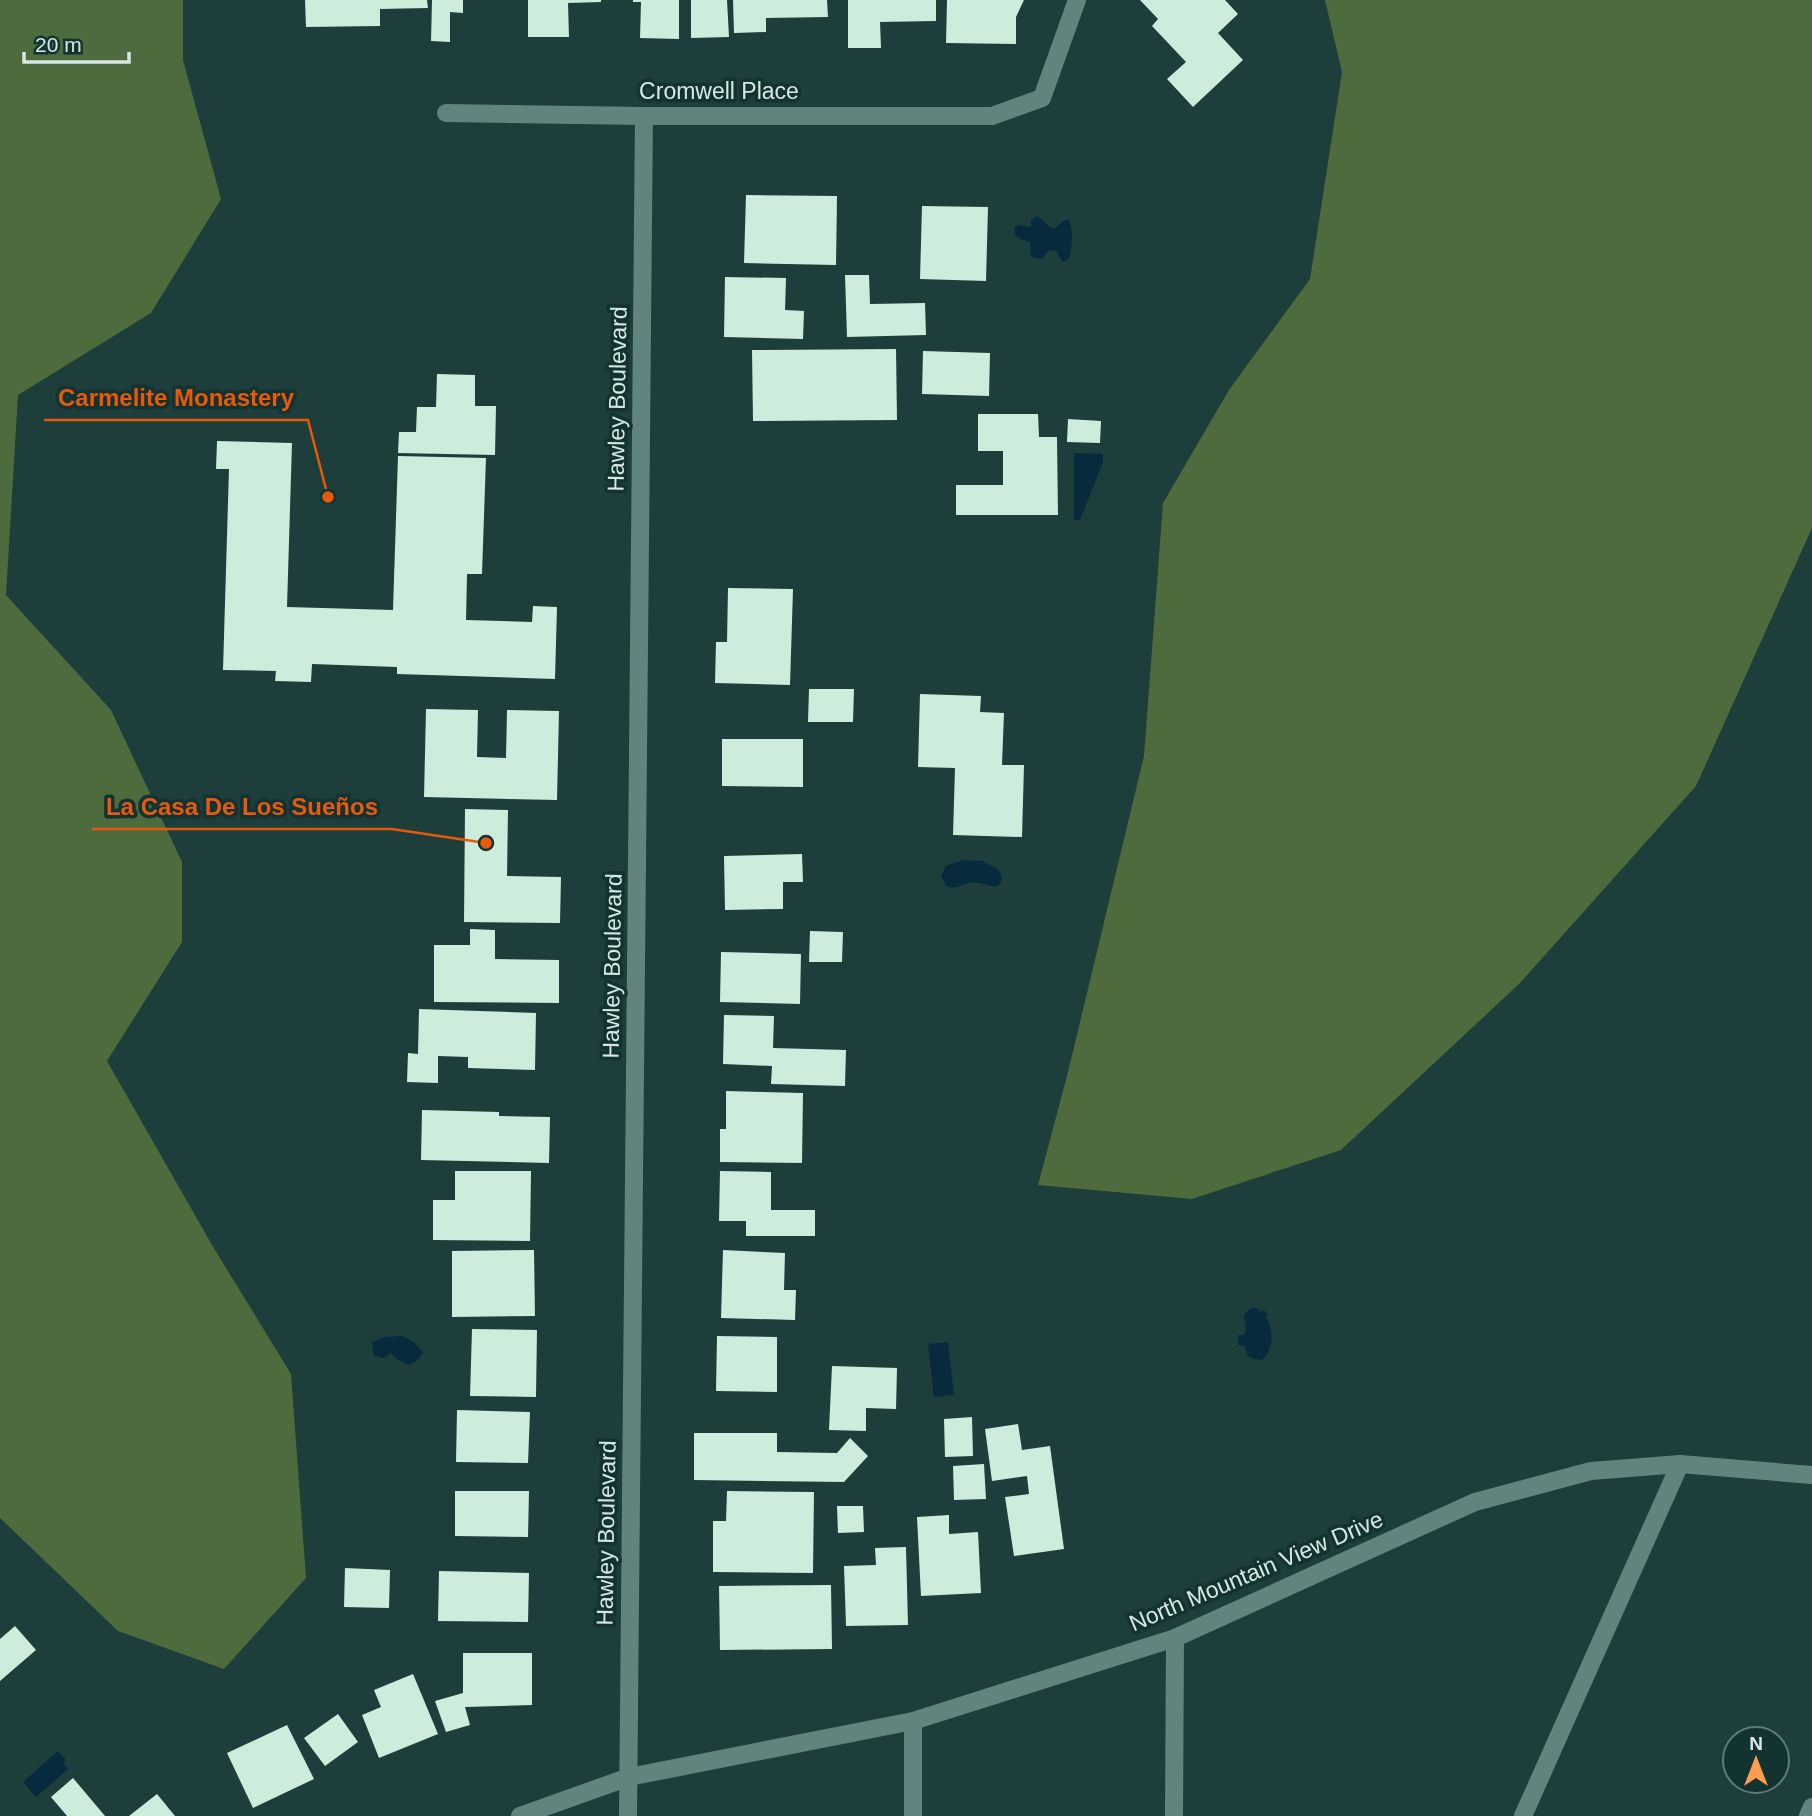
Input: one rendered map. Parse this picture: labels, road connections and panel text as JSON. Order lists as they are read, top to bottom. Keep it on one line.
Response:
{"streets":{"street":["Cromwell Place","Hawley Boulevard","North Mountain View Drive"]},"crossings":[["Cromwell Place","Hawley Boulevard"],["Hawley Boulevard","North Mountain View Drive"]],"places":["Carmelite Monastery","La Casa De Los Sueños"],"scale_bar":"20 m","north":"top"}
